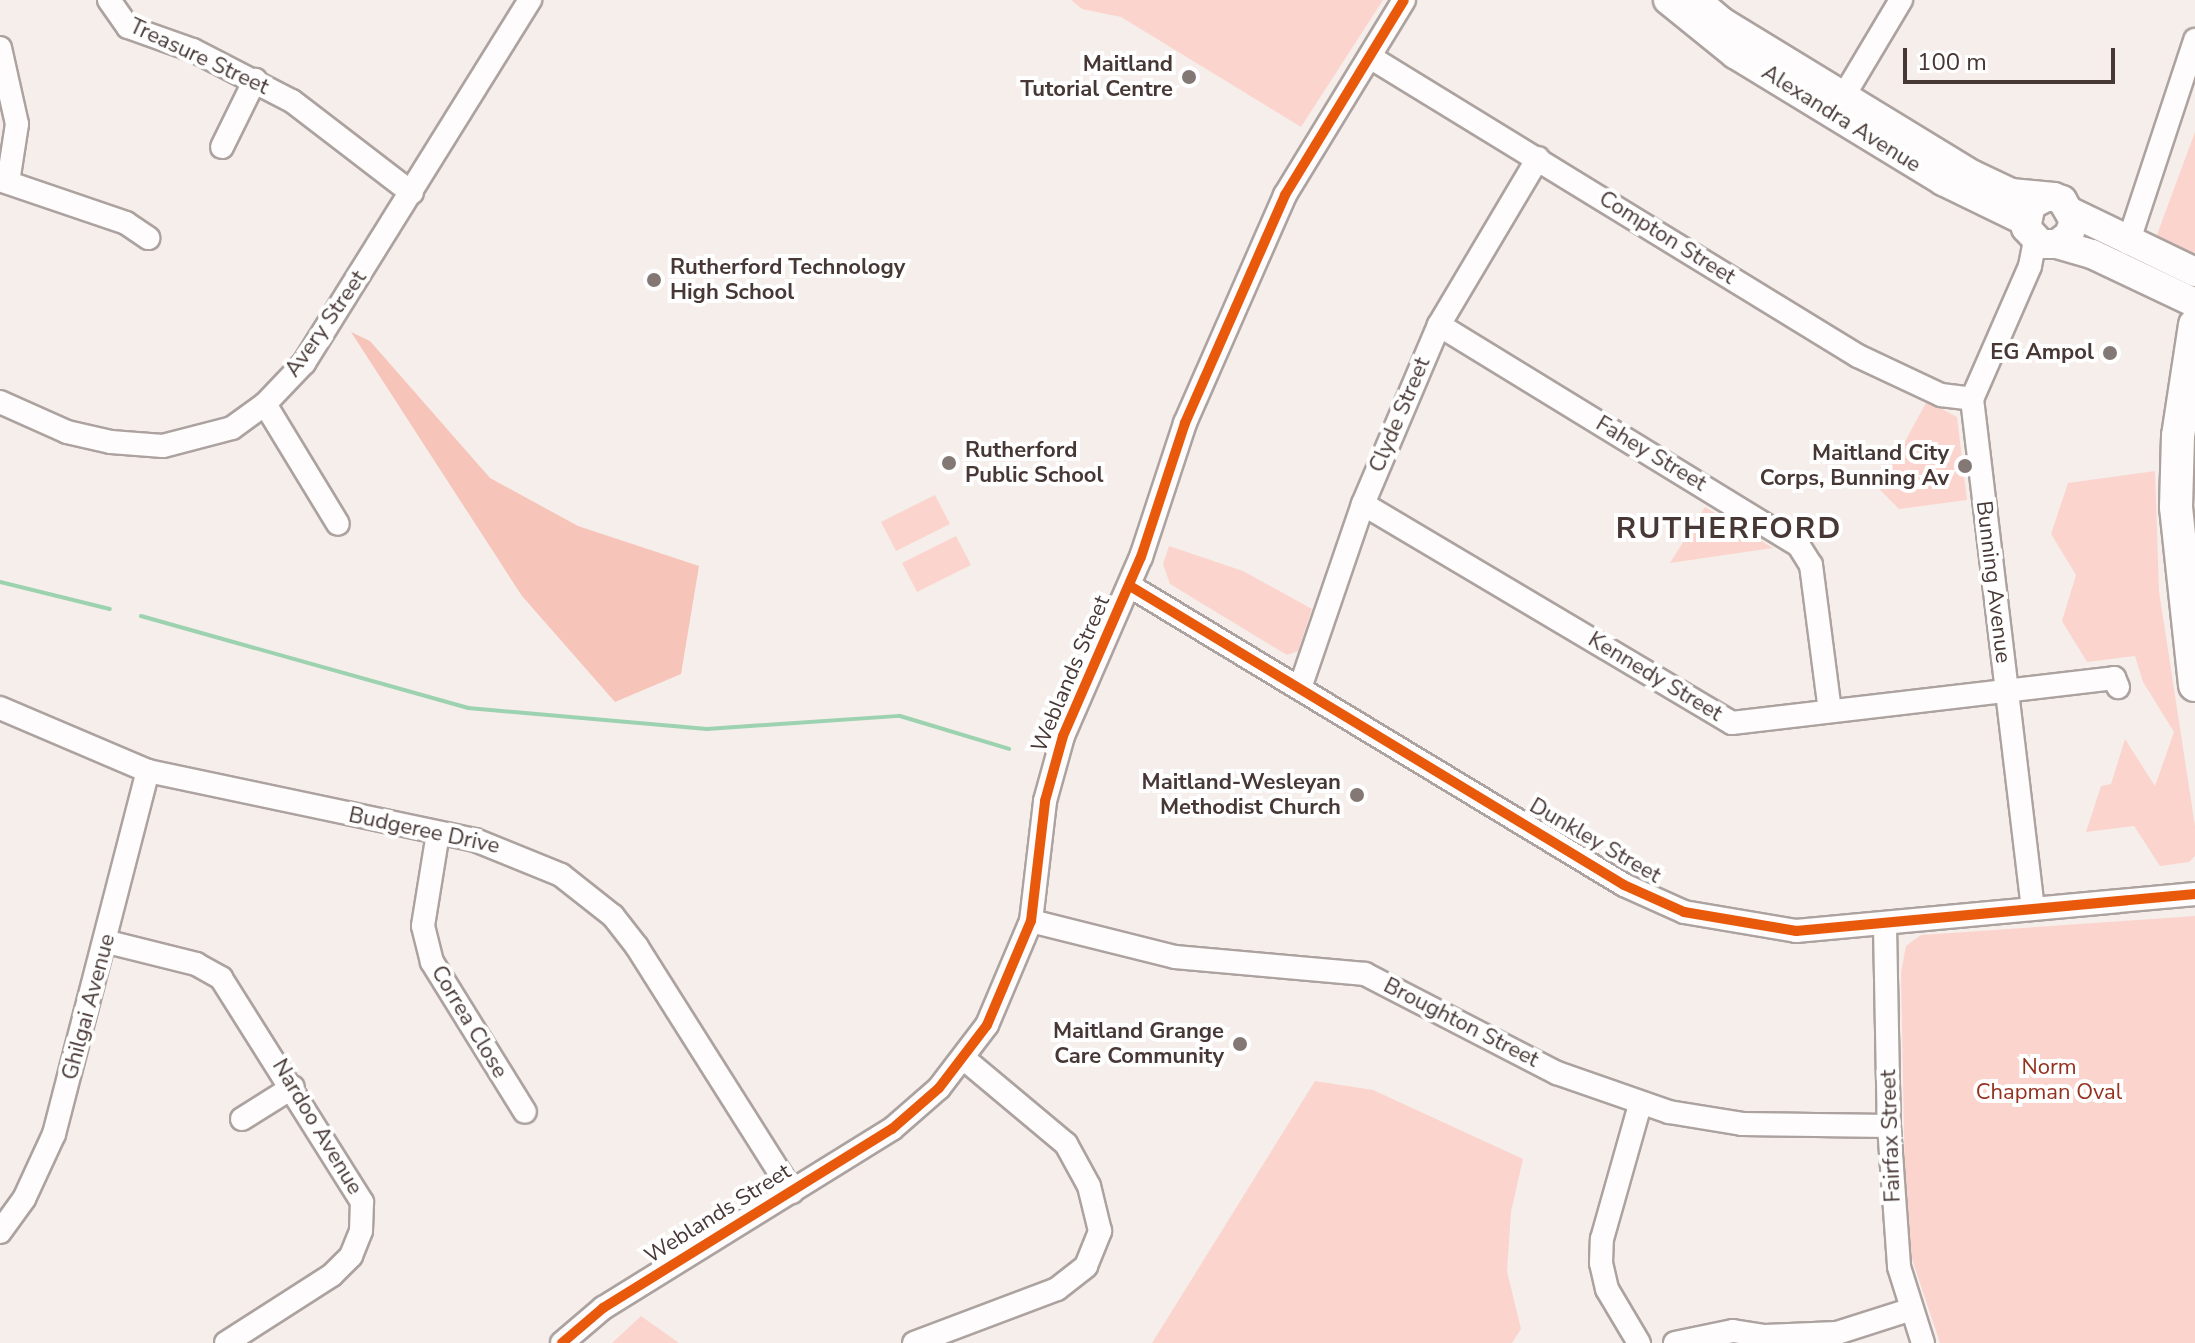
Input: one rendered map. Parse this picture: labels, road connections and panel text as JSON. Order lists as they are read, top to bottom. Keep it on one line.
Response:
{"streets":{"main road":["Alexandra Avenue"],"street":["Treasure Street","Compton Street","Avery Street","Clyde Street","Fahey Street","Bunning Avenue","Weblands Street","Kennedy Street","Budgeree Drive","Dunkley Street","Ghilgai Avenue","Correa Close","Broughton Street","Nardoo Avenue","Fairfax Street"]},"crossings":[["Treasure Street","Avery Street"],["Compton Street","Clyde Street"],["Compton Street","Bunning Avenue"],["Compton Street","Weblands Street"],["Clyde Street","Fahey Street"],["Clyde Street","Kennedy Street"],["Clyde Street","Dunkley Street"],["Fahey Street","Kennedy Street"],["Bunning Avenue","Kennedy Street"],["Bunning Avenue","Dunkley Street"],["Weblands Street","Budgeree Drive"],["Weblands Street","Dunkley Street"],["Weblands Street","Broughton Street"],["Budgeree Drive","Ghilgai Avenue"],["Budgeree Drive","Correa Close"],["Dunkley Street","Fairfax Street"],["Ghilgai Avenue","Nardoo Avenue"],["Broughton Street","Fairfax Street"]],"districts":["RUTHERFORD"],"parks":["Norm Chapman Oval"],"places":["Maitland Tutorial Centre","Rutherford Technology High School","EG Ampol","Rutherford Public School","Maitland City Corps, Bunning Av","Maitland-Wesleyan Methodist Church","Maitland Grange Care Community"],"scale_bar":"100 m"}
